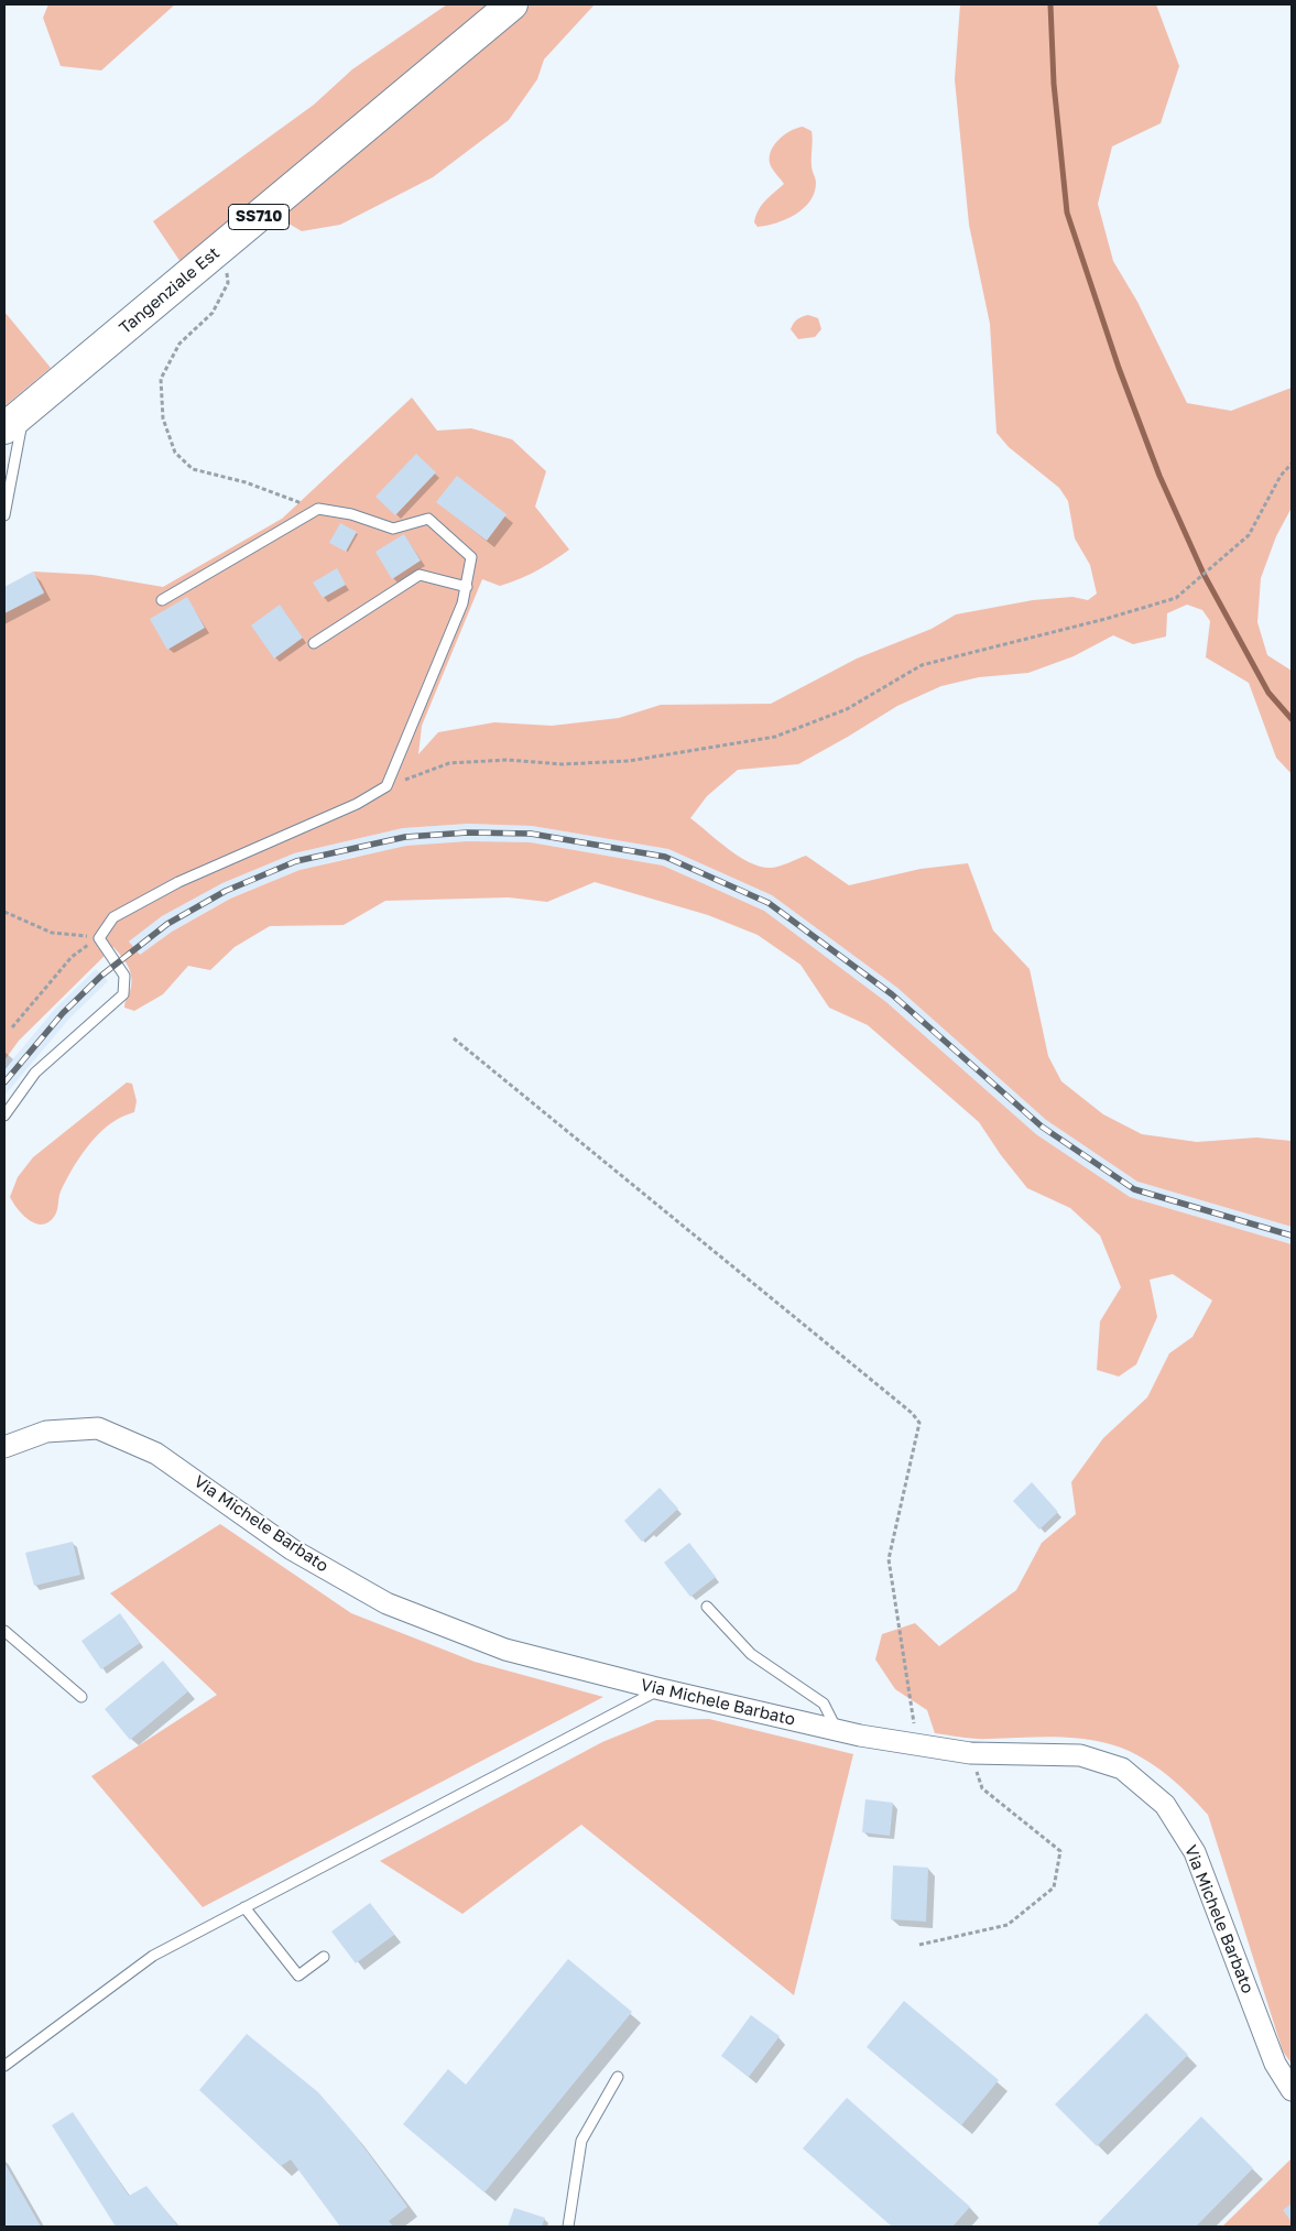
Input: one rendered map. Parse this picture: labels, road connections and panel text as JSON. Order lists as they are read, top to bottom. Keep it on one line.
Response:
{"streets":{"main road":["SS710","Tangenziale Est"],"street":["Via Michele Barbato"]}}
